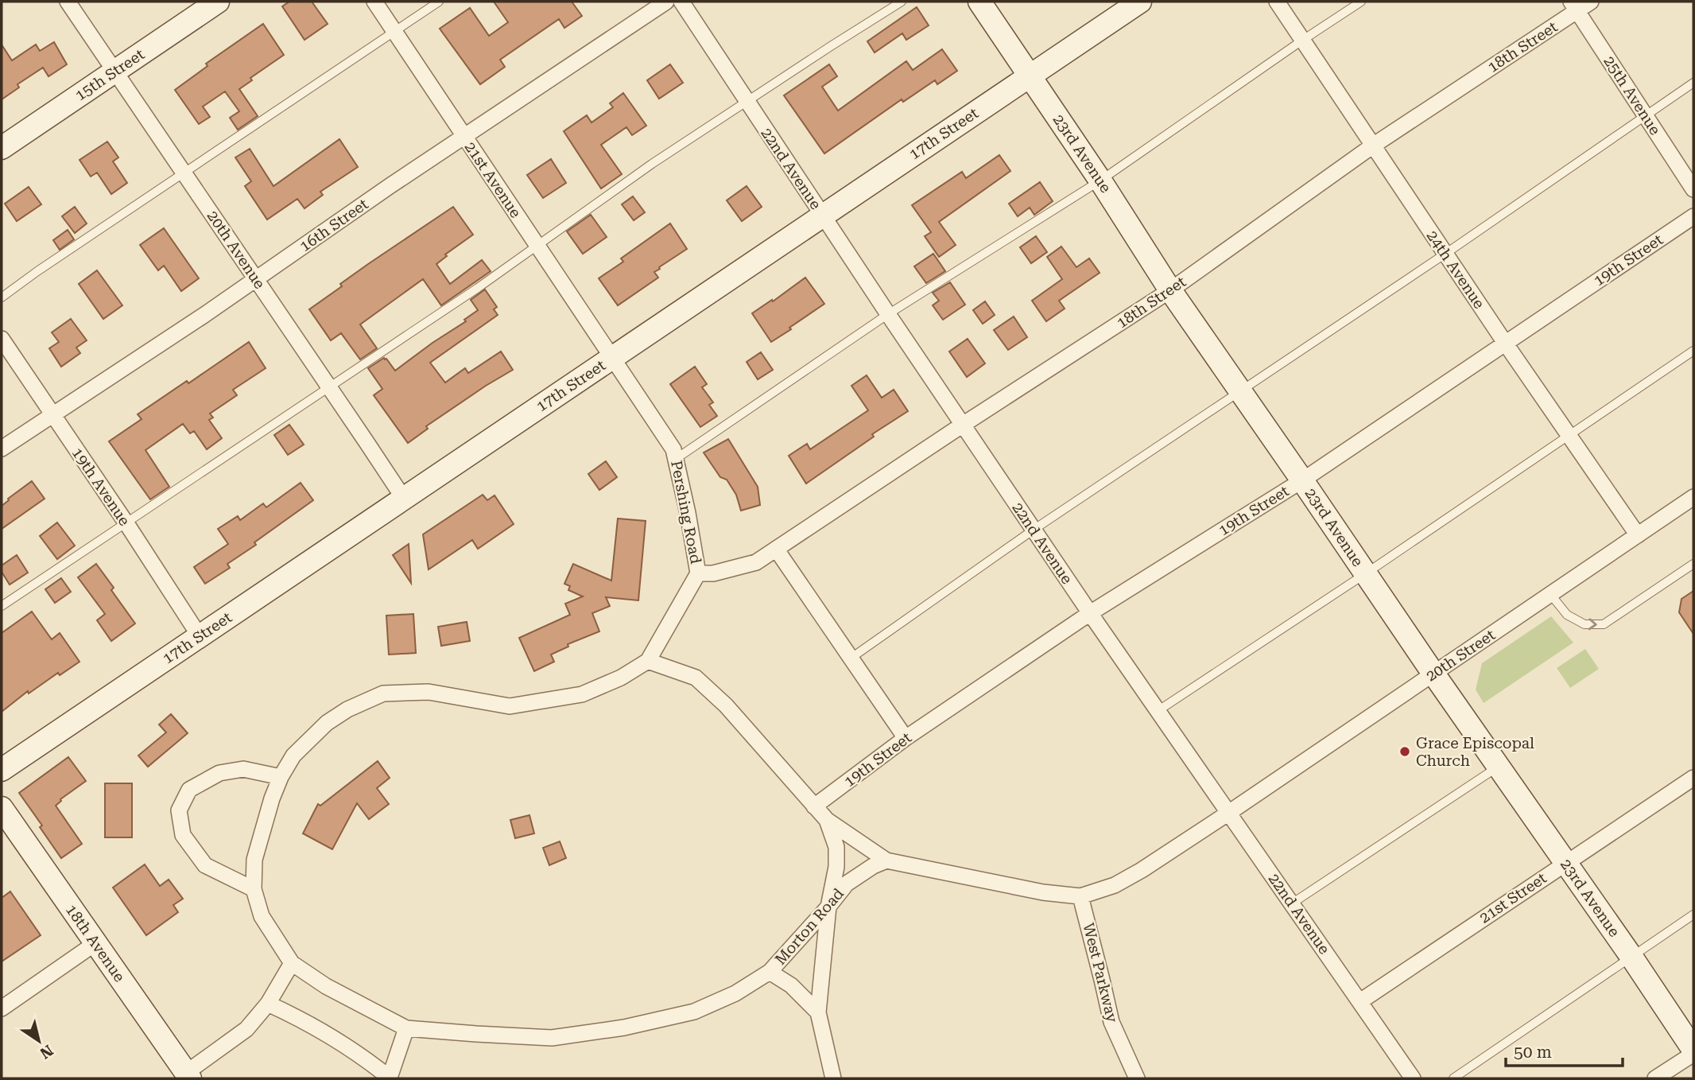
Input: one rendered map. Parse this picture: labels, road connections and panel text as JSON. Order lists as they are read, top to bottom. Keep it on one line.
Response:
{"streets":{"main road":["15th Street","17th Street","23rd Avenue","18th Avenue"],"street":["18th Street","25th Avenue","22nd Avenue","21st Avenue","16th Street","20th Avenue","19th Street","24th Avenue","19th Avenue","Pershing Road","20th Street","21st Street","Morton Road","West Parkway"]},"crossings":[["18th Street","25th Avenue"],["18th Street","23rd Avenue"],["18th Street","22nd Avenue"],["18th Street","24th Avenue"],["18th Street","Pershing Road"],["15th Street","20th Avenue"],["17th Street","23rd Avenue"],["17th Street","22nd Avenue"],["17th Street","21st Avenue"],["17th Street","20th Avenue"],["17th Street","19th Avenue"],["17th Street","Pershing Road"],["23rd Avenue","19th Street"],["23rd Avenue","20th Street"],["23rd Avenue","21st Street"],["22nd Avenue","19th Street"],["22nd Avenue","20th Street"],["22nd Avenue","21st Street"],["21st Avenue","16th Street"],["21st Avenue","Pershing Road"],["16th Street","20th Avenue"],["16th Street","19th Avenue"],["19th Street","24th Avenue"],["24th Avenue","20th Street"]],"places":["Grace Episcopal Church"],"scale_bar":"50 m","north":"bottom right"}
